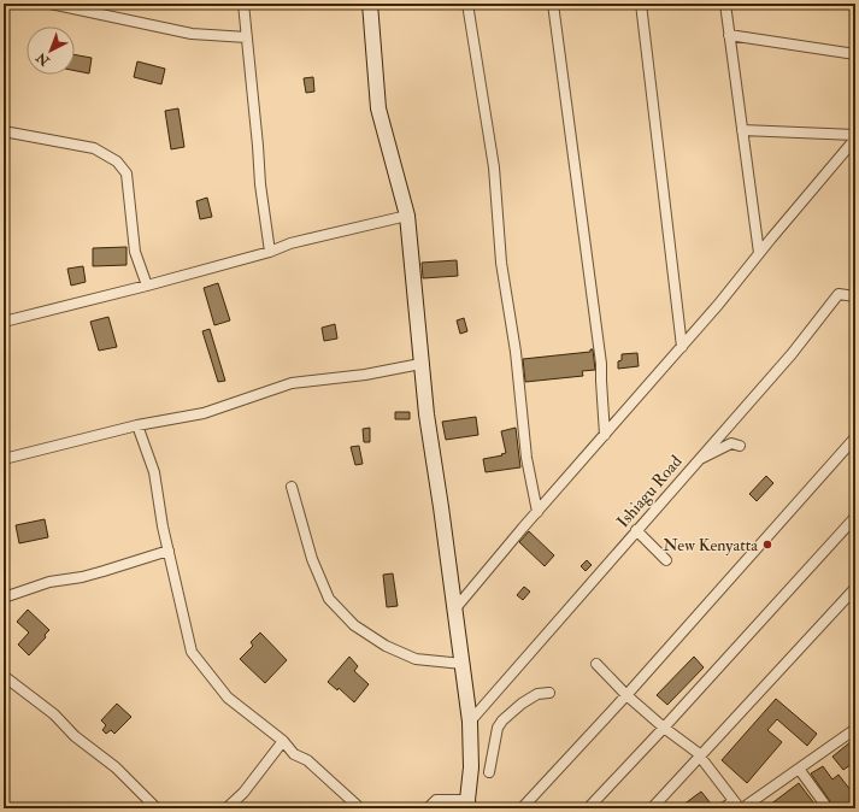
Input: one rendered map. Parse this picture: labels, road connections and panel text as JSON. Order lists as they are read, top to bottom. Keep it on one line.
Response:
{"streets":{"street":["Ishiagu Road"]},"places":["New Kenyatta"],"north":"bottom left"}
